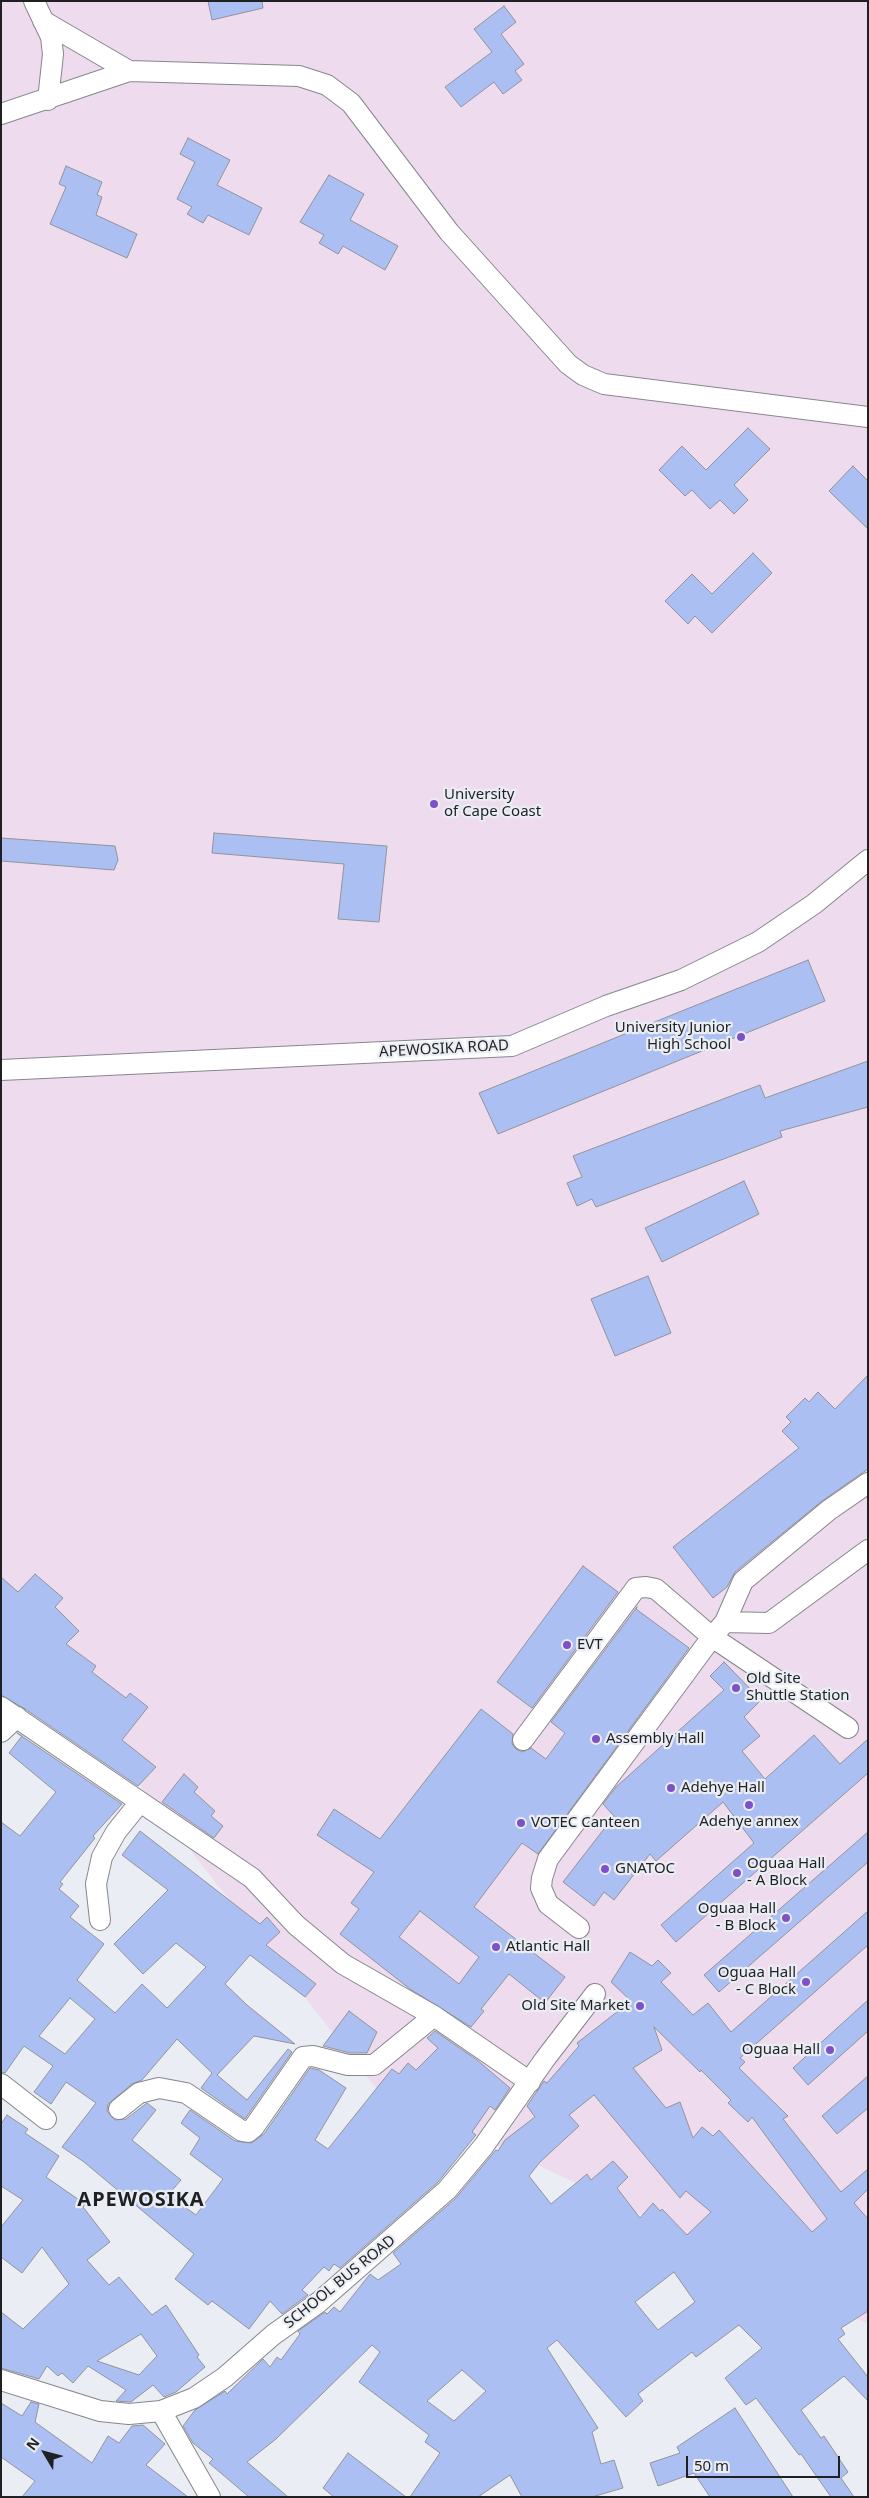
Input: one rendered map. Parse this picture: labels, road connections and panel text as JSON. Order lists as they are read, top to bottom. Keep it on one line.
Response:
{"streets":{"street":["APEWOSIKA ROAD","SCHOOL BUS ROAD"]},"districts":["APEWOSIKA"],"places":["University of Cape Coast","University Junior High School","EVT","Old Site Shuttle Station","Assembly Hall","Adehye Hall","Adehye annex","VOTEC Canteen","GNATOC","Oguaa Hall - A Block","Oguaa Hall - B Block","Atlantic Hall","Oguaa Hall - C Block","Old Site Market","Oguaa Hall"],"scale_bar":"50 m","north":"top left"}
